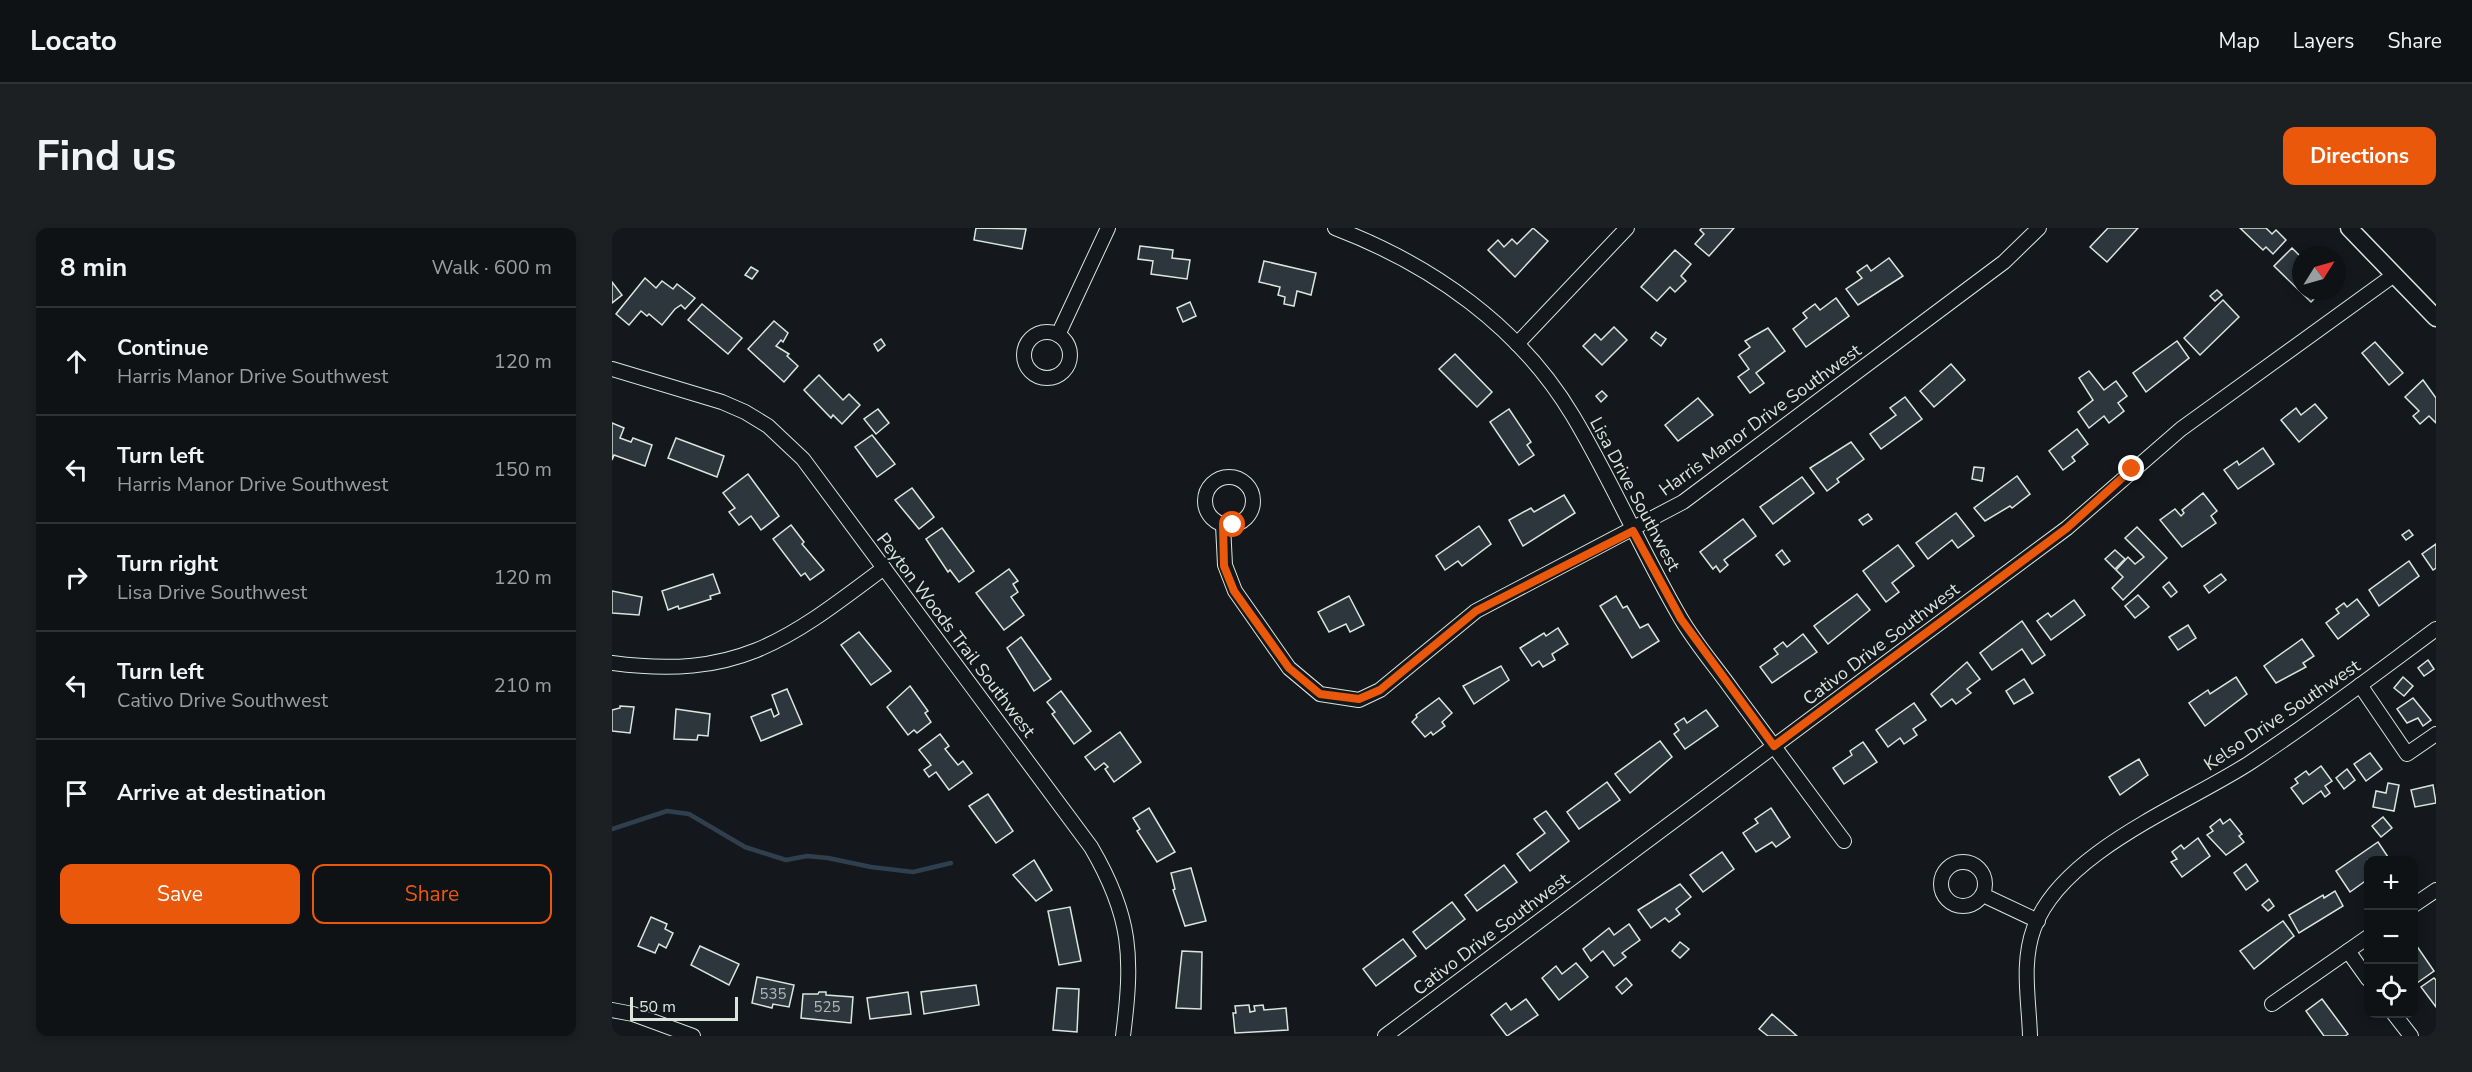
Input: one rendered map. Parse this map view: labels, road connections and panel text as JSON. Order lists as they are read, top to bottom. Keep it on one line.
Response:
{"streets":{"street":["Harris Manor Drive Southwest","Lisa Drive Southwest","Peyton Woods Trail Southwest","Cativo Drive Southwest","Kelso Drive Southwest"]},"crossings":[["Harris Manor Drive Southwest","Lisa Drive Southwest"],["Lisa Drive Southwest","Cativo Drive Southwest"]],"house_numbers":["535","525"],"scale_bar":"50 m","north":"top right","page":{"header":"Locato","nav":["Map","Layers","Share"],"buttons":["Directions",["Save","Share"]],"title":"Find us","heading":["8 min","Walk · 600 m"],"list":[["Continue","Harris Manor Drive Southwest","120 m"],["Turn left","Harris Manor Drive Southwest","150 m"],["Turn right","Lisa Drive Southwest","120 m"],["Turn left","Cativo Drive Southwest","210 m"],"Arrive at destination"],"map_buttons":["+","−"],"scale":"50 m"}}
